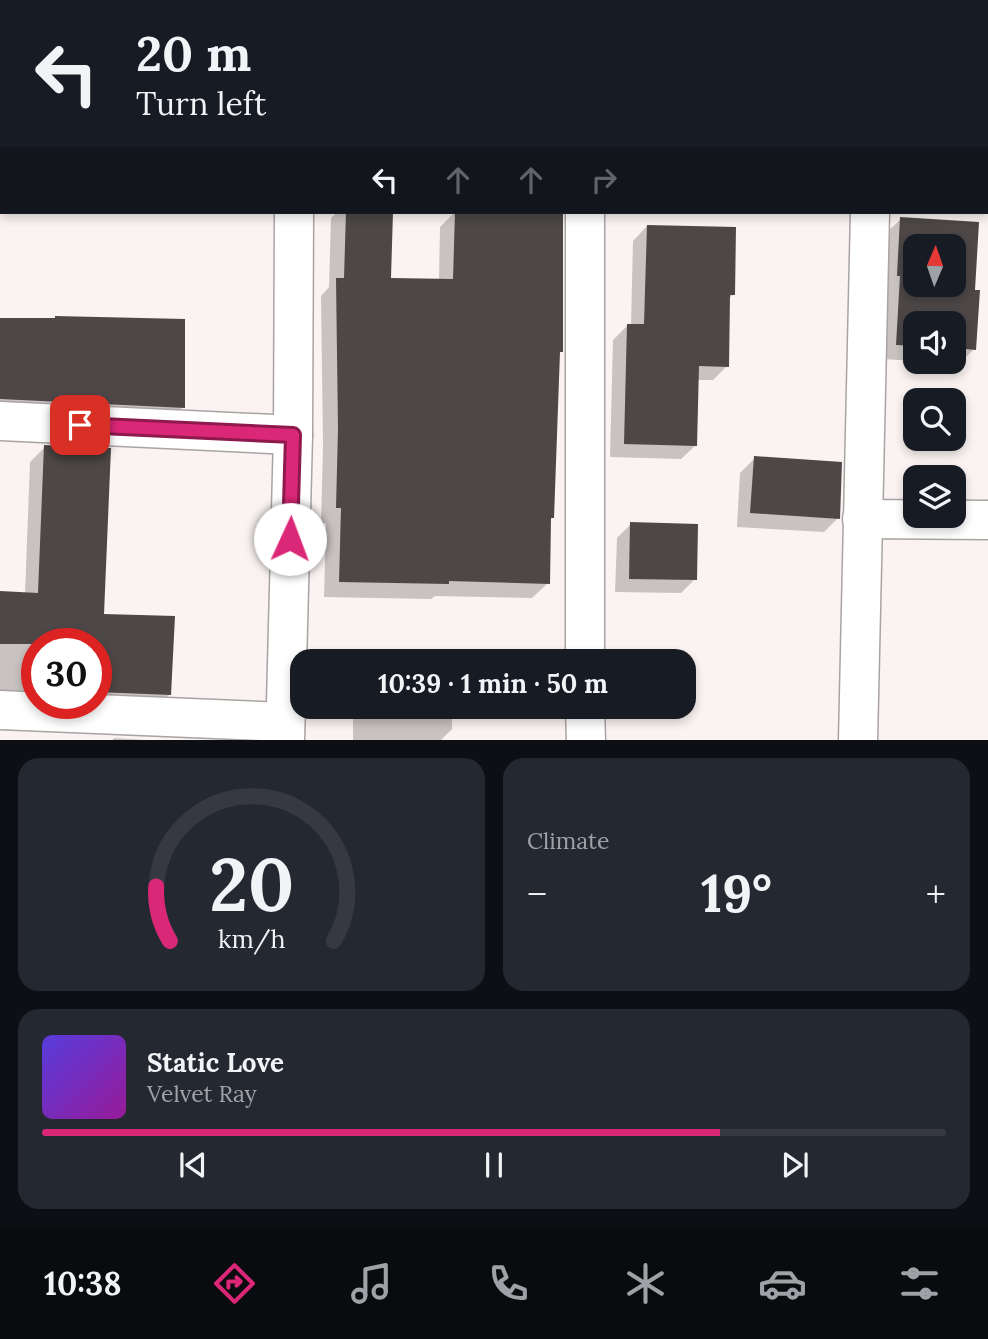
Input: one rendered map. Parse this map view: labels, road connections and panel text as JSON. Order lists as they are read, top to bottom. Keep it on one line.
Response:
{"north":"top","page":{"turn":["20 m","Turn left"],"limit":"30","trip":"10:39 · 1 min · 50 m","tile":"Climate","heat":["−","19°","+"],"song":["Static Love","Velvet Ray"],"tabs":"10:38","gauge":["20","km/h"]}}
